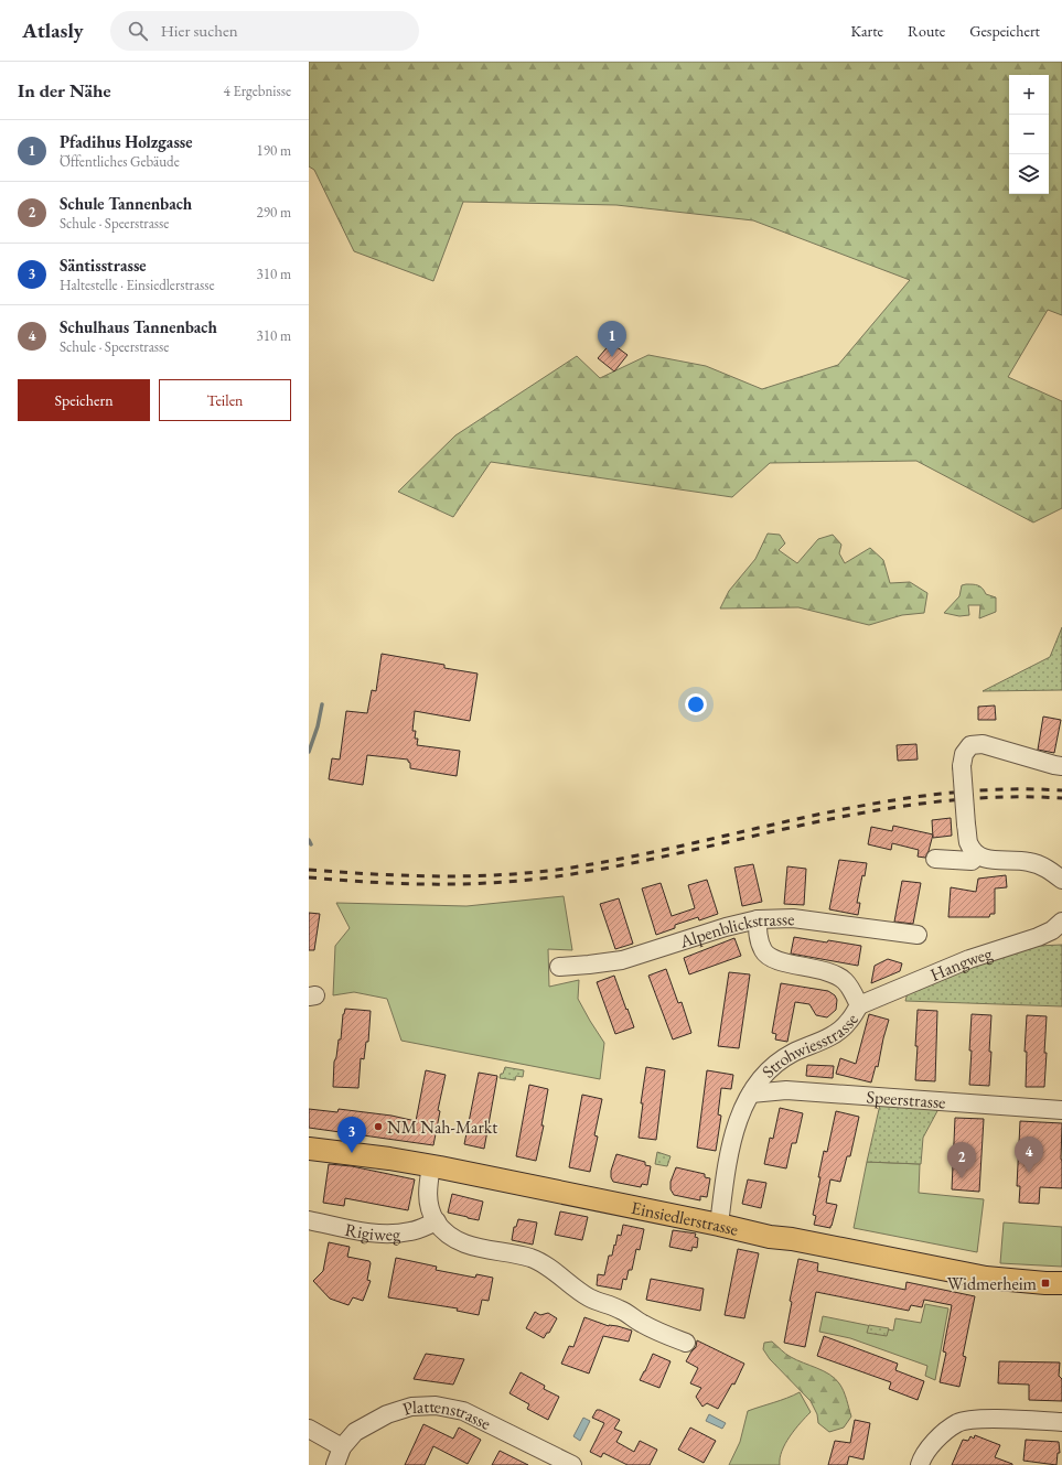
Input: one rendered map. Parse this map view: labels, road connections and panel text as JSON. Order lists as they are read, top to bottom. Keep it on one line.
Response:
{"streets":{"main road":["Einsiedlerstrasse"],"street":["Alpenblickstrasse","Hangweg","Strohwiesstrasse","Speerstrasse","Rigiweg","Plattenstrasse"]},"crossings":[["Alpenblickstrasse","Strohwiesstrasse"],["Hangweg","Strohwiesstrasse"],["Strohwiesstrasse","Speerstrasse"],["Strohwiesstrasse","Einsiedlerstrasse"]],"places":{"other":["NM Nah-Markt"],"transit":["Widmerheim"]},"page":{"header":"Atlasly","search":"Hier suchen","nav":["Karte","Route","Gespeichert"],"heading":["In der Nähe","4 Ergebnisse"],"map_buttons":["+","−"],"list":[{"mark":"1","name":"Pfadihus Holzgasse","note":"Öffentliches Gebäude","value":"190 m"},{"mark":"2","name":"Schule Tannenbach","note":"Schule · Speerstrasse","value":"290 m"},{"mark":"3","name":"Säntisstrasse","note":"Haltestelle · Einsiedlerstrasse","value":"310 m"},{"mark":"4","name":"Schulhaus Tannenbach","note":"Schule · Speerstrasse","value":"310 m"}],"pins":["1","3","4","2"],"buttons":["Speichern","Teilen"]}}
